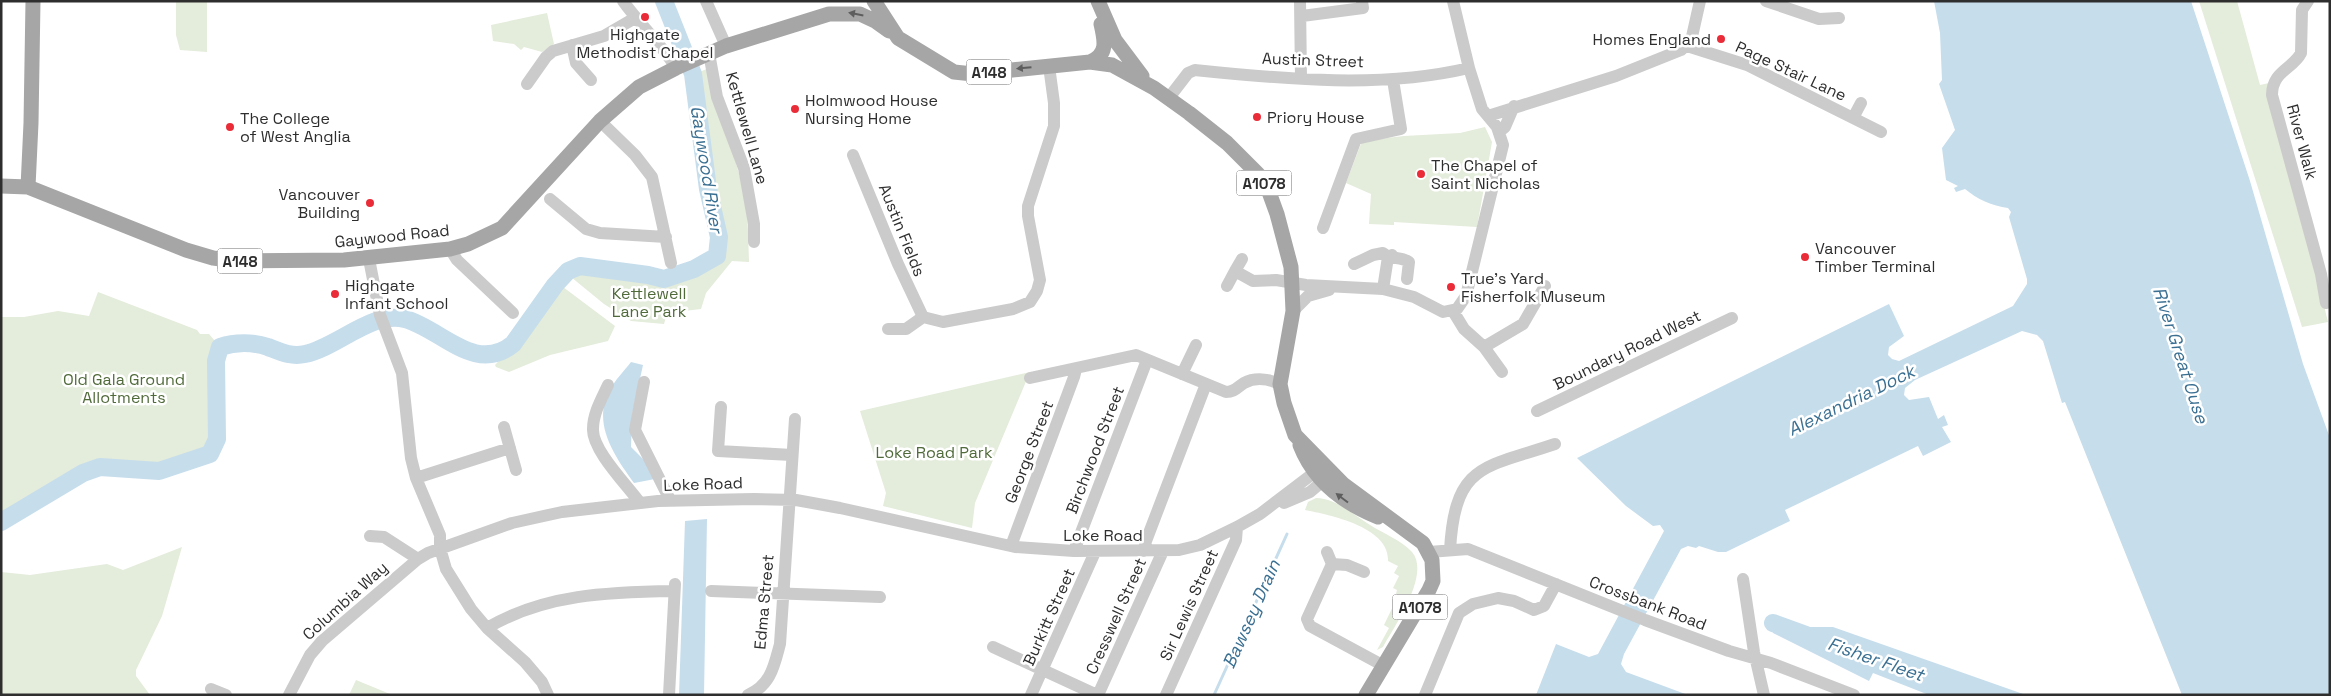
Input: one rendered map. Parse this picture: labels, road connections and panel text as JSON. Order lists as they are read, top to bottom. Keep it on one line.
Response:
{"streets":{"main road":["A148","A1078","Gaywood Road"],"street":["Austin Street","Page Stair Lane","Kettlewell Lane","River Walk","Austin Fields","Boundary Road West","Birchwood Street","George Street","Loke Road","Columbia Way","Edma Street","Crossbank Road","Sir Lewis Street","Cresswell Street","Burkitt Street"]},"crossings":[["Austin Street","A1078"],["A148","A1078"],["A148","Gaywood Road"],["Kettlewell Lane","Gaywood Road"],["A1078","Loke Road"],["A1078","Crossbank Road"],["Birchwood Street","Loke Road"],["George Street","Loke Road"],["Loke Road","Columbia Way"],["Loke Road","Edma Street"],["Loke Road","Sir Lewis Street"],["Loke Road","Cresswell Street"],["Loke Road","Burkitt Street"]],"water":["Gaywood River","River Great Ouse","Alexandria Dock","Bawsey Drain","Fisher Fleet"],"parks":["Kettlewell Lane Park","Old Gala Ground Allotments","Loke Road Park"],"places":["Highgate Methodist Chapel","Homes England","Holmwood House Nursing Home","Priory House","The College of West Anglia","The Chapel of Saint Nicholas","Vancouver Building","Vancouver Timber Terminal","True's Yard Fisherfolk Museum","Highgate Infant School"]}
